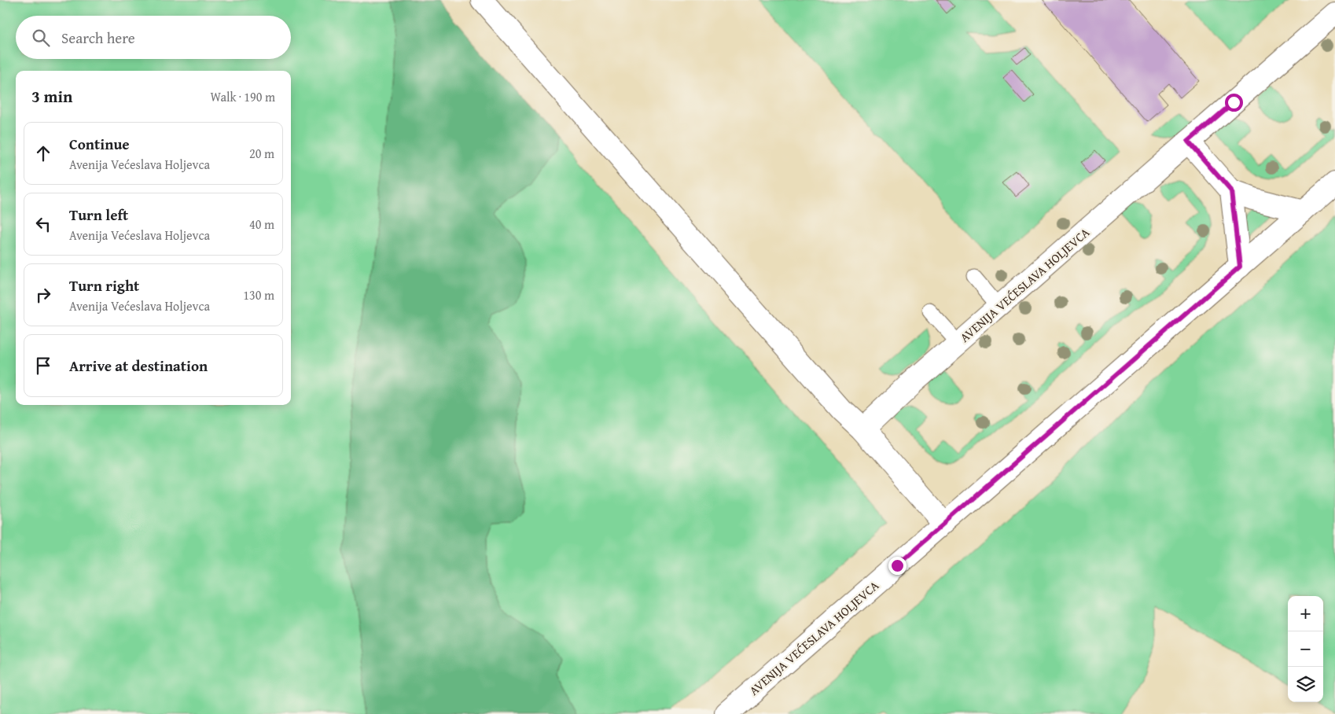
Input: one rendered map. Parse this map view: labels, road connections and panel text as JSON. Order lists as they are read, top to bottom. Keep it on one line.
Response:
{"streets":{"street":["AVENIJA VEĆESLAVA HOLJEVCA"]},"page":{"search":"Search here","heading":["3 min","Walk · 190 m"],"list":[["Continue","Avenija Većeslava Holjevca","20 m"],["Turn left","Avenija Većeslava Holjevca","40 m"],["Turn right","Avenija Većeslava Holjevca","130 m"],"Arrive at destination"],"map_buttons":["+","−"]}}
